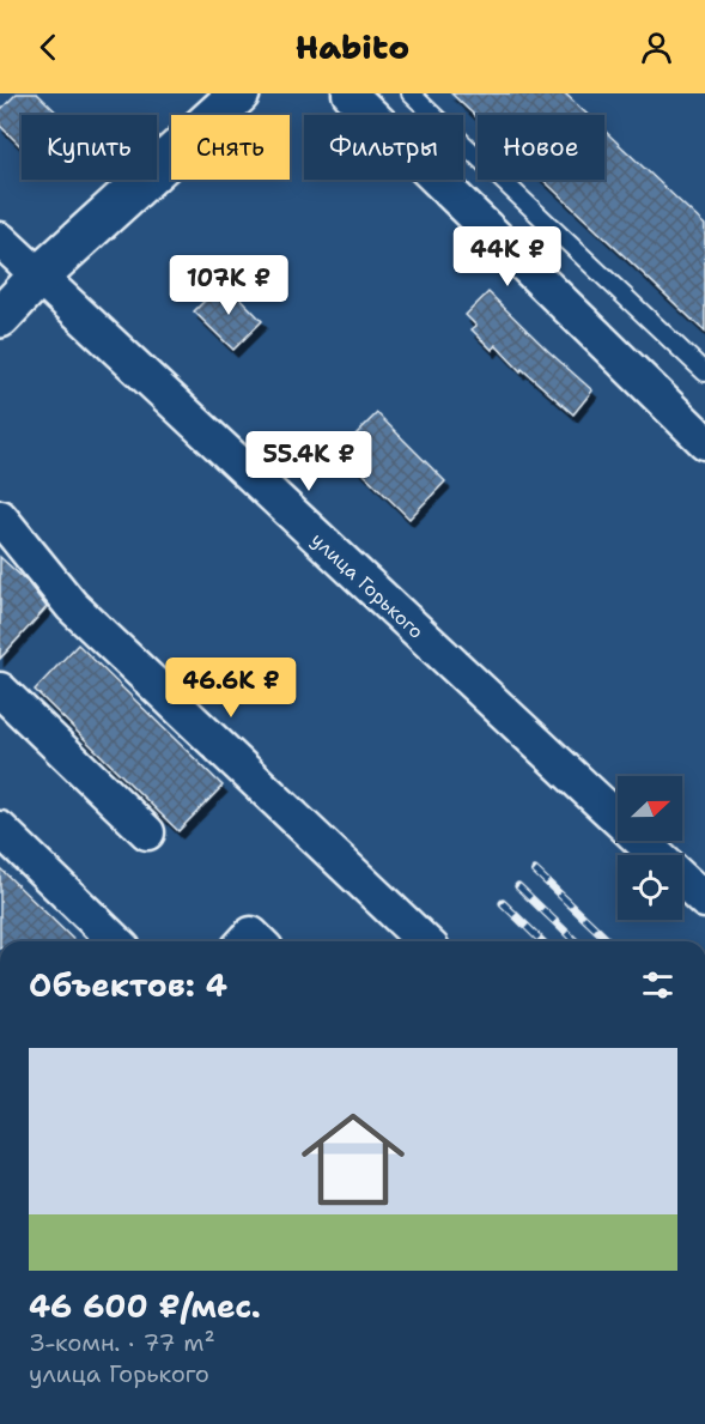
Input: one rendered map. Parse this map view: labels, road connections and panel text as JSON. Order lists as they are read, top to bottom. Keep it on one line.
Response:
{"streets":{"street":["улица Горького"]},"north":"right","page":{"header":"Habito","chip":["Купить","Снять","Фильтры","Новое"],"price":["44K ₽","107K ₽","55.4K ₽","46.6K ₽"],"heading":"Объектов: 4","list":[{"name":"46 600 ₽/мес.","note":"3-комн. · 77 m² · улица Горького"}]}}
